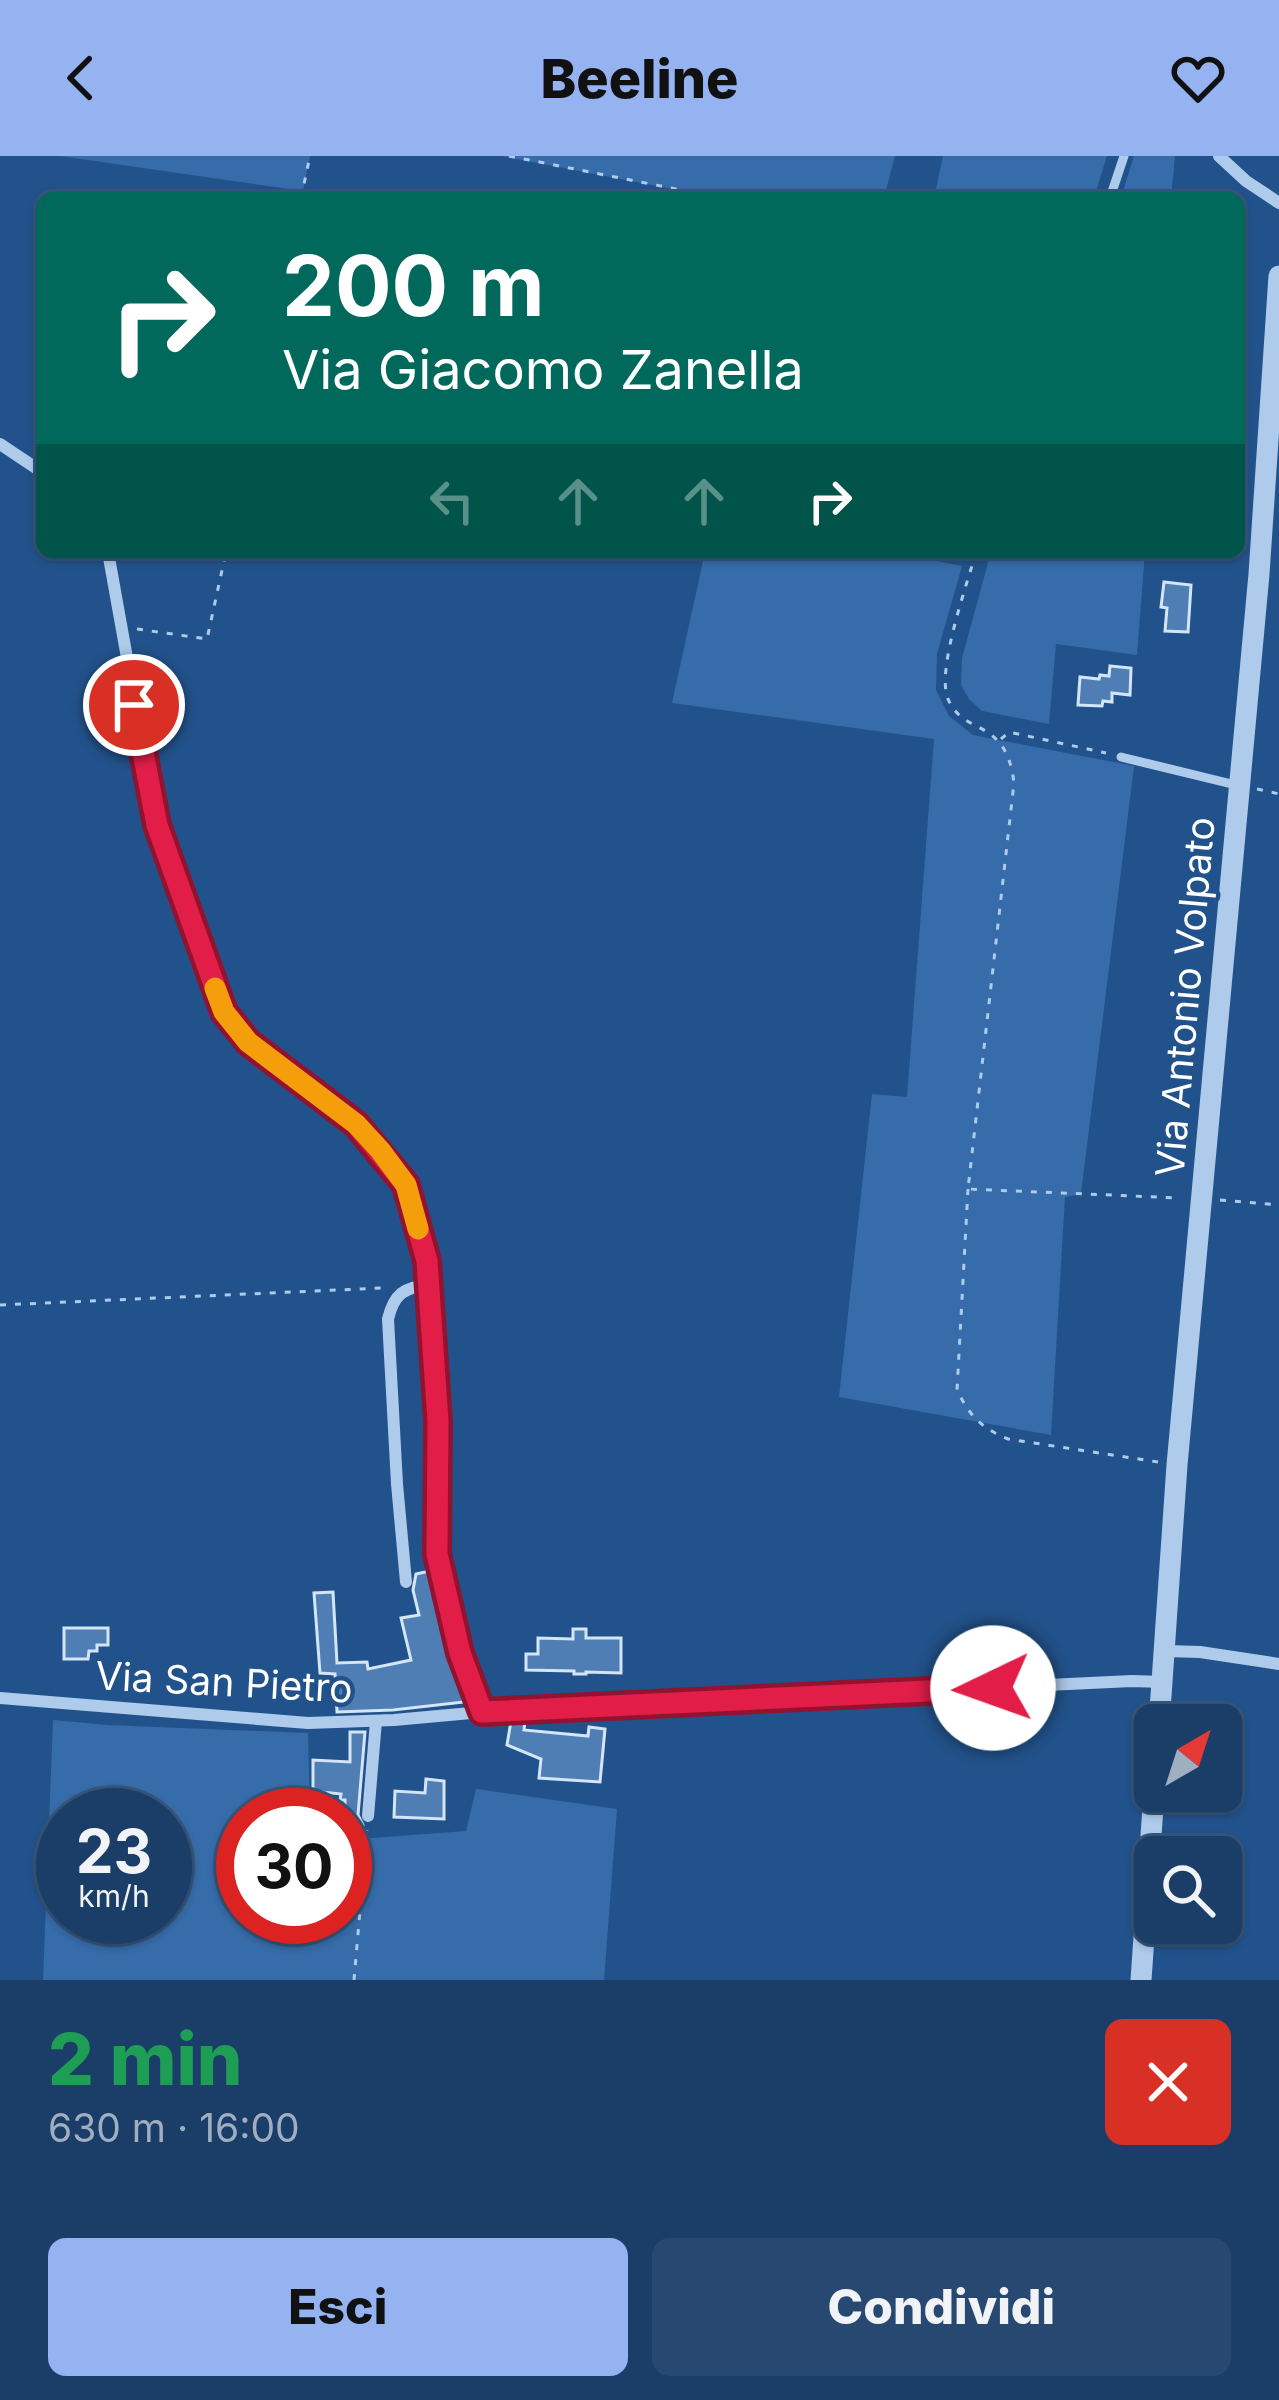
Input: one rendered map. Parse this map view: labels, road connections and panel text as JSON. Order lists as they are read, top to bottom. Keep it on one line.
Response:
{"streets":{"street":["Via Antonio Volpato","Via San Pietro"]},"crossings":[["Via Antonio Volpato","Via San Pietro"]],"north":"top right","page":{"header":"Beeline","turn":["200 m","Via Giacomo Zanella"],"speed":"23 km/h","limit":"30","heading":["2 min","630 m · 16:00"],"buttons":["Esci","Condividi"]}}
